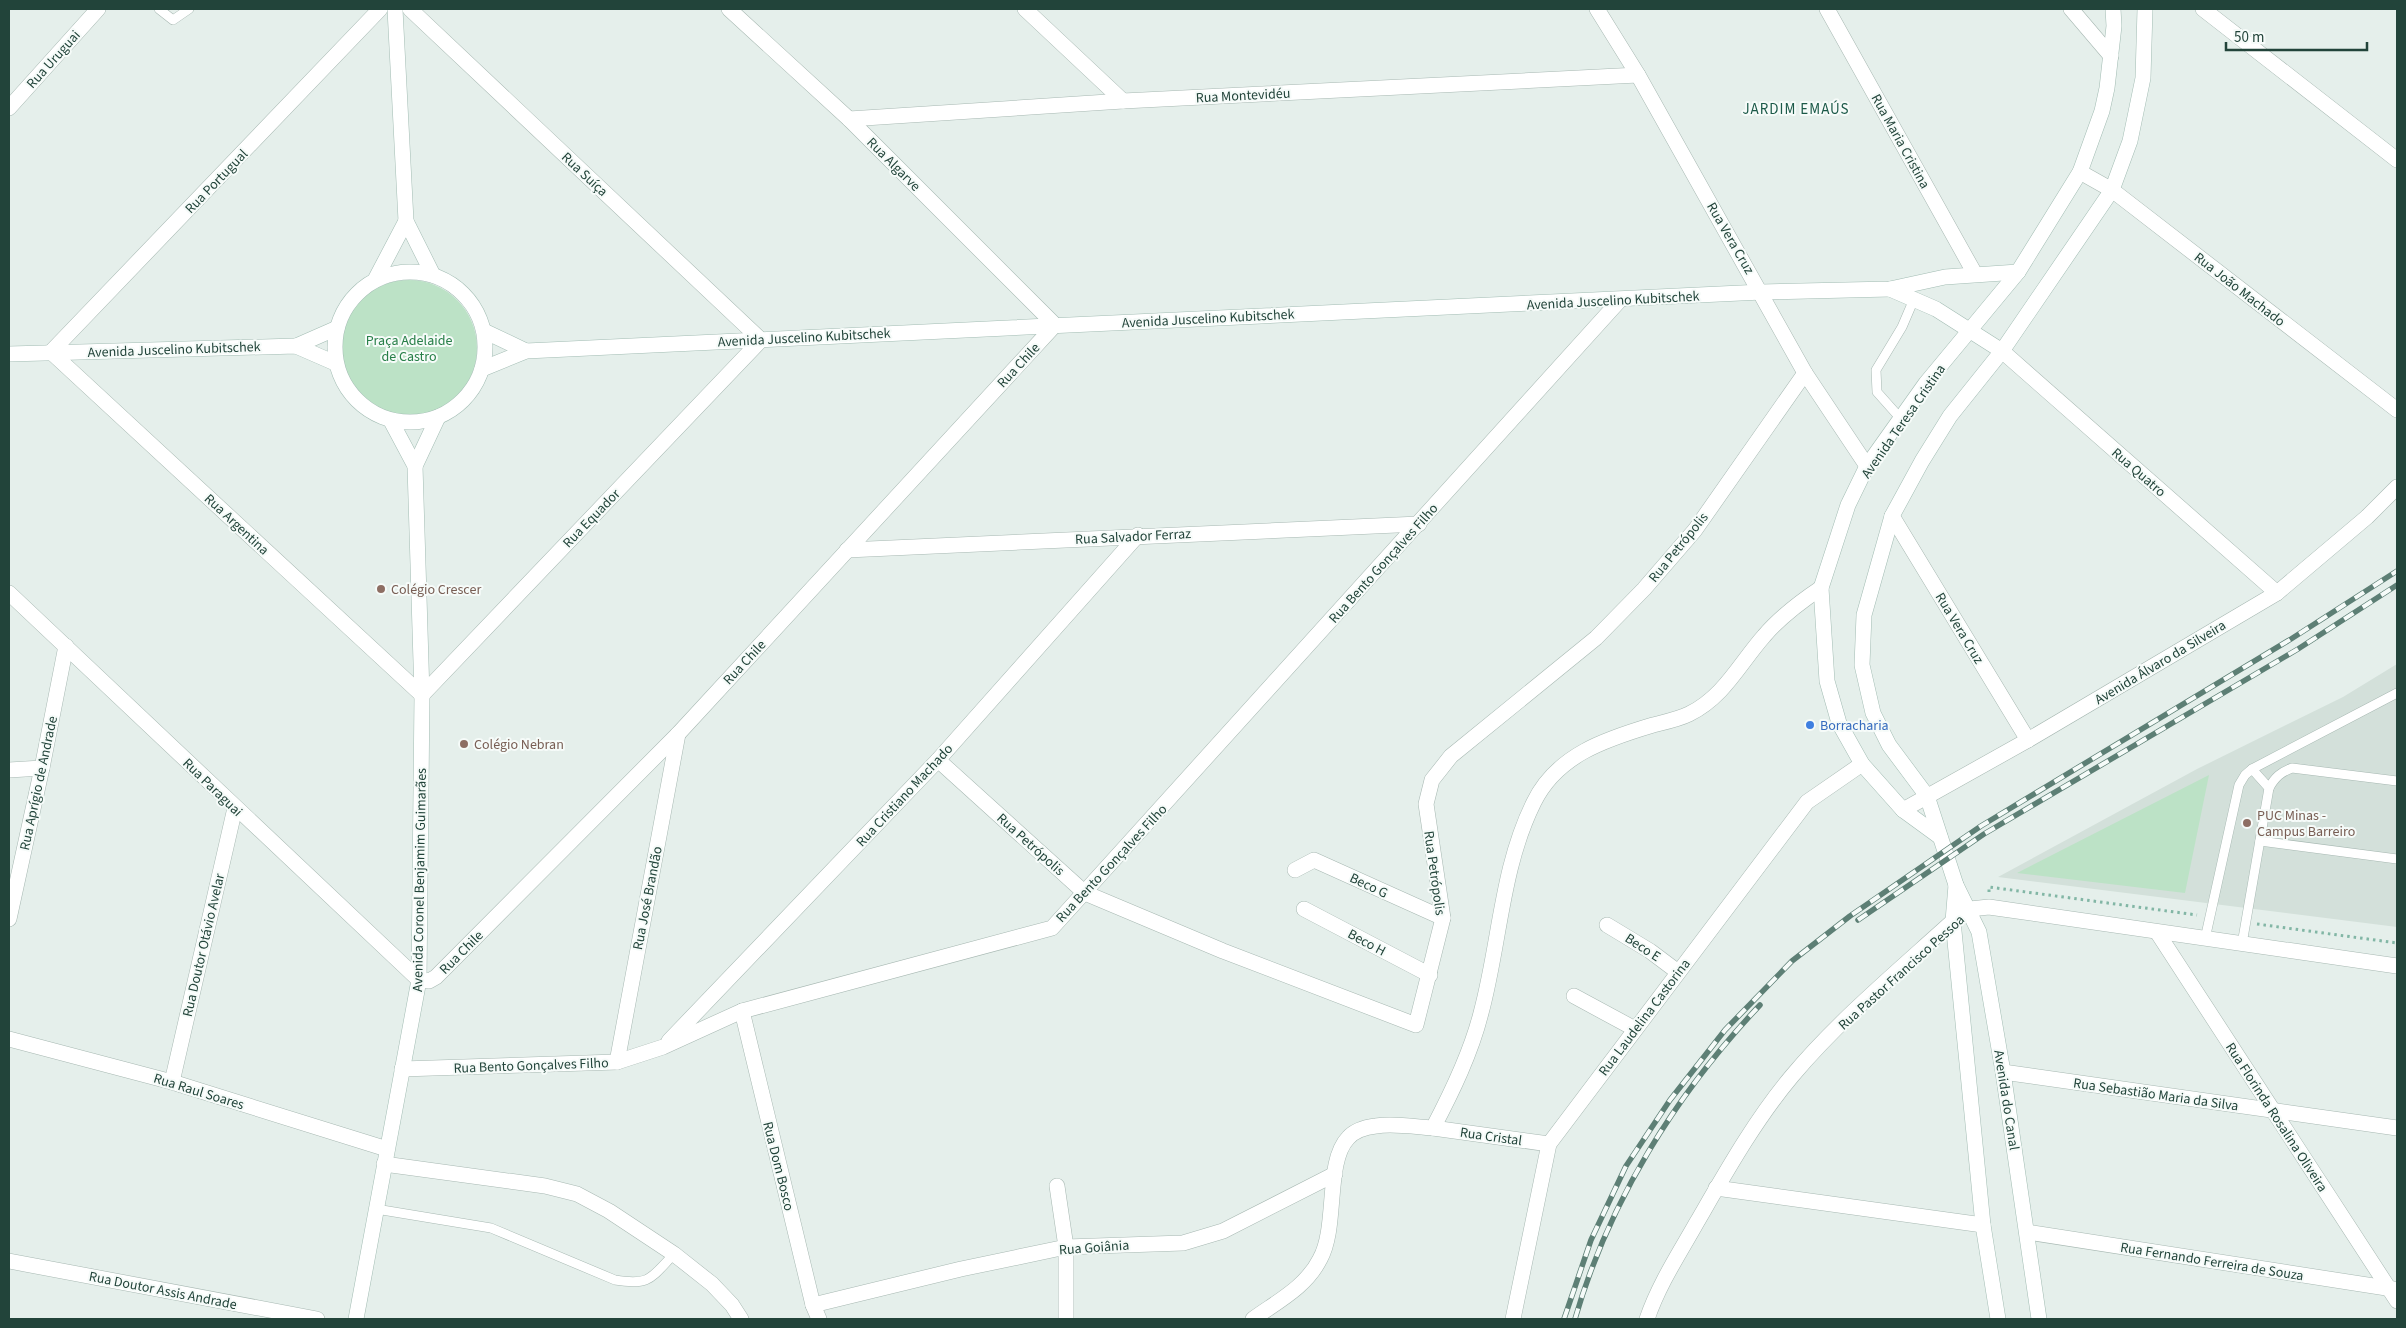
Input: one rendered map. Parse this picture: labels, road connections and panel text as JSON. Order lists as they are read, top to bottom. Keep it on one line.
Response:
{"streets":{"street":["Rua Uruguai","Rua Montevidéu","Rua Maria Cristina","Rua Algarve","Rua Suíça","Rua Portugual","Rua Vera Cruz","Rua João Machado","Avenida Juscelino Kubitschek","Rua Chile","Avenida Teresa Cristina","Rua Quatro","Rua Equador","Rua Argentina","Rua Salvador Ferraz","Rua Petrópolis","Rua Bento Gonçalves Filho","Avenida Álvaro da Silveira","Rua Aprígio de Andrade","Rua Paraguai","Rua Cristiano Machado","Avenida Coronel Benjamim Guimarães","Beco G","Rua José Brandão","Beco H","Rua Doutor Otávio Avelar","Beco E","Rua Pastor Francisco Pessoa","Rua Laudelina Castorina","Rua Raul Soares","Rua Sebastião Maria da Silva","Avenida do Canal","Rua Florinda Rosalina Oliveira","Rua Cristal","Rua Dom Bosco","Rua Goiânia","Rua Fernando Ferreira de Souza","Rua Doutor Assis Andrade"]},"crossings":[["Rua Montevidéu","Rua Algarve"],["Rua Montevidéu","Rua Vera Cruz"],["Rua Algarve","Avenida Juscelino Kubitschek"],["Rua Algarve","Rua Chile"],["Rua Suíça","Avenida Juscelino Kubitschek"],["Rua Suíça","Rua Equador"],["Rua Portugual","Avenida Juscelino Kubitschek"],["Rua Portugual","Rua Argentina"],["Rua Vera Cruz","Avenida Juscelino Kubitschek"],["Rua Vera Cruz","Avenida Teresa Cristina"],["Rua Vera Cruz","Rua Petrópolis"],["Rua Vera Cruz","Avenida Álvaro da Silveira"],["Rua João Machado","Avenida Teresa Cristina"],["Avenida Juscelino Kubitschek","Rua Chile"],["Avenida Juscelino Kubitschek","Rua Quatro"],["Avenida Juscelino Kubitschek","Rua Equador"],["Avenida Juscelino Kubitschek","Rua Argentina"],["Avenida Juscelino Kubitschek","Rua Bento Gonçalves Filho"],["Avenida Juscelino Kubitschek","Avenida Coronel Benjamim Guimarães"],["Rua Chile","Rua Salvador Ferraz"],["Rua Chile","Rua Paraguai"],["Rua Chile","Avenida Coronel Benjamim Guimarães"],["Rua Chile","Rua José Brandão"],["Avenida Teresa Cristina","Rua Quatro"],["Avenida Teresa Cristina","Avenida Álvaro da Silveira"],["Avenida Teresa Cristina","Rua Laudelina Castorina"],["Avenida Teresa Cristina","Avenida do Canal"],["Rua Quatro","Avenida Álvaro da Silveira"],["Rua Equador","Rua Argentina"],["Rua Equador","Avenida Coronel Benjamim Guimarães"],["Rua Argentina","Avenida Coronel Benjamim Guimarães"],["Rua Salvador Ferraz","Rua Bento Gonçalves Filho"],["Rua Salvador Ferraz","Rua Cristiano Machado"],["Rua Petrópolis","Rua Bento Gonçalves Filho"],["Rua Petrópolis","Rua Cristiano Machado"],["Rua Petrópolis","Beco G"],["Rua Petrópolis","Beco H"],["Rua Bento Gonçalves Filho","Rua Cristiano Machado"],["Rua Bento Gonçalves Filho","Avenida Coronel Benjamim Guimarães"],["Rua Bento Gonçalves Filho","Rua José Brandão"],["Rua Bento Gonçalves Filho","Rua Dom Bosco"],["Rua Aprígio de Andrade","Rua Paraguai"],["Rua Paraguai","Avenida Coronel Benjamim Guimarães"],["Rua Paraguai","Rua Doutor Otávio Avelar"],["Avenida Coronel Benjamim Guimarães","Rua Raul Soares"],["Rua Doutor Otávio Avelar","Rua Raul Soares"],["Beco E","Rua Laudelina Castorina"],["Rua Pastor Francisco Pessoa","Avenida do Canal"],["Rua Pastor Francisco Pessoa","Rua Florinda Rosalina Oliveira"],["Rua Laudelina Castorina","Rua Cristal"],["Rua Sebastião Maria da Silva","Avenida do Canal"],["Rua Sebastião Maria da Silva","Rua Florinda Rosalina Oliveira"],["Avenida do Canal","Rua Fernando Ferreira de Souza"],["Rua Florinda Rosalina Oliveira","Rua Fernando Ferreira de Souza"],["Rua Cristal","Rua Goiânia"],["Rua Dom Bosco","Rua Goiânia"]],"districts":["JARDIM EMAÚS"],"parks":["Praça Adelaide de Castro"],"places":["Colégio Crescer","Borracharia","Colégio Nebran","PUC Minas - Campus Barreiro"],"scale_bar":"50 m"}
